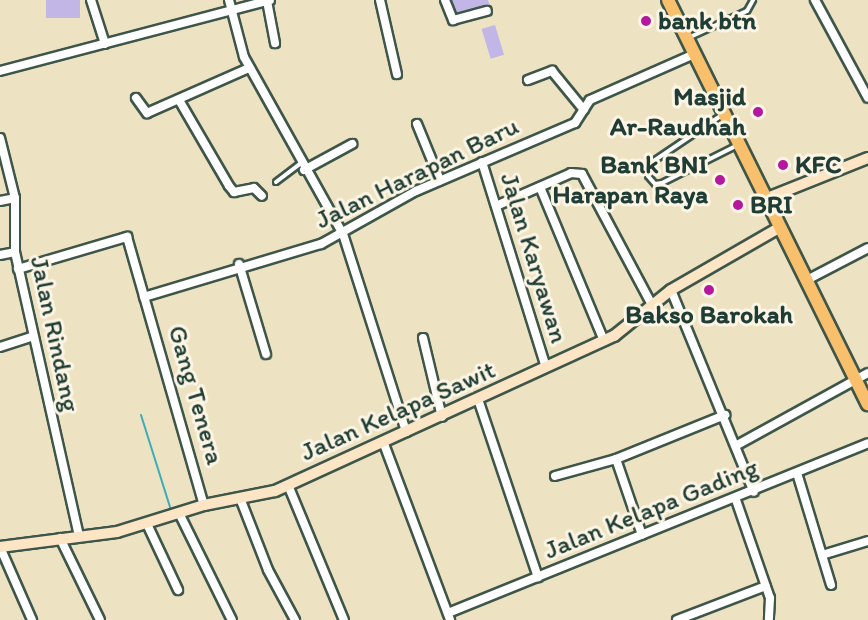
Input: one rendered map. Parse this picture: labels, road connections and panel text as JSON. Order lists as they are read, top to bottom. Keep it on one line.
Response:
{"streets":{"main road":["Jalan Kelapa Sawit"],"street":["Jalan Harapan Baru","Jalan Karyawan","Jalan Rindang","Gang Tenera","Jalan Kelapa Gading"]},"crossings":[["Jalan Harapan Baru","Jalan Karyawan"],["Jalan Harapan Baru","Gang Tenera"],["Jalan Karyawan","Jalan Kelapa Sawit"],["Jalan Rindang","Gang Tenera"],["Jalan Rindang","Jalan Kelapa Sawit"],["Gang Tenera","Jalan Kelapa Sawit"]],"places":["bank btn","Masjid Ar-Raudhah","KFC","Bank BNI Harapan Raya","BRI","Bakso Barokah"]}
